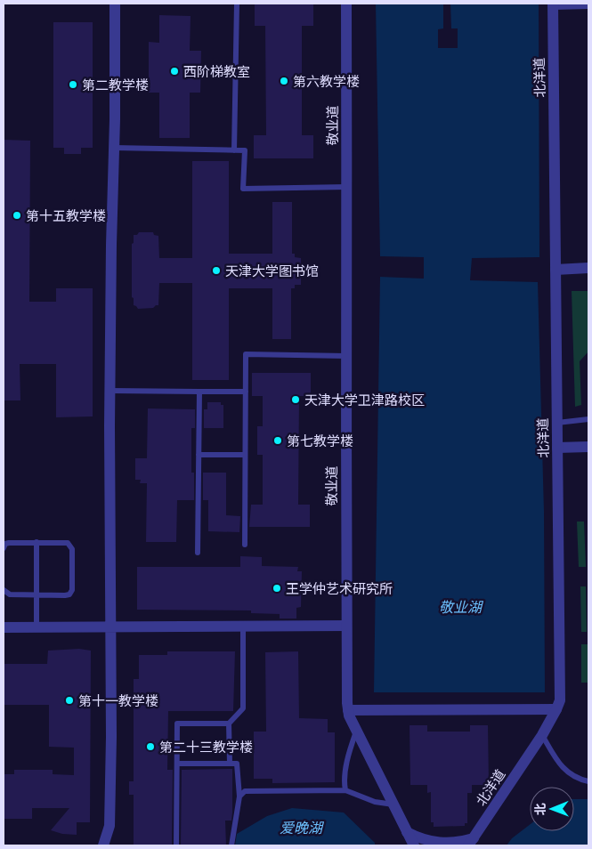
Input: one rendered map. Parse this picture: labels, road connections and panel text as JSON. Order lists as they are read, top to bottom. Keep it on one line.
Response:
{"streets":{"street":["北洋道","敬业道"]},"water":["敬业湖","爱晚湖"],"places":["西阶梯教室","第六教学楼","第二教学楼","第十五教学楼","天津大学图书馆","天津大学卫津路校区","第七教学楼","王学仲艺术研究所","第十一教学楼","第二十三教学楼"],"north":"left"}
